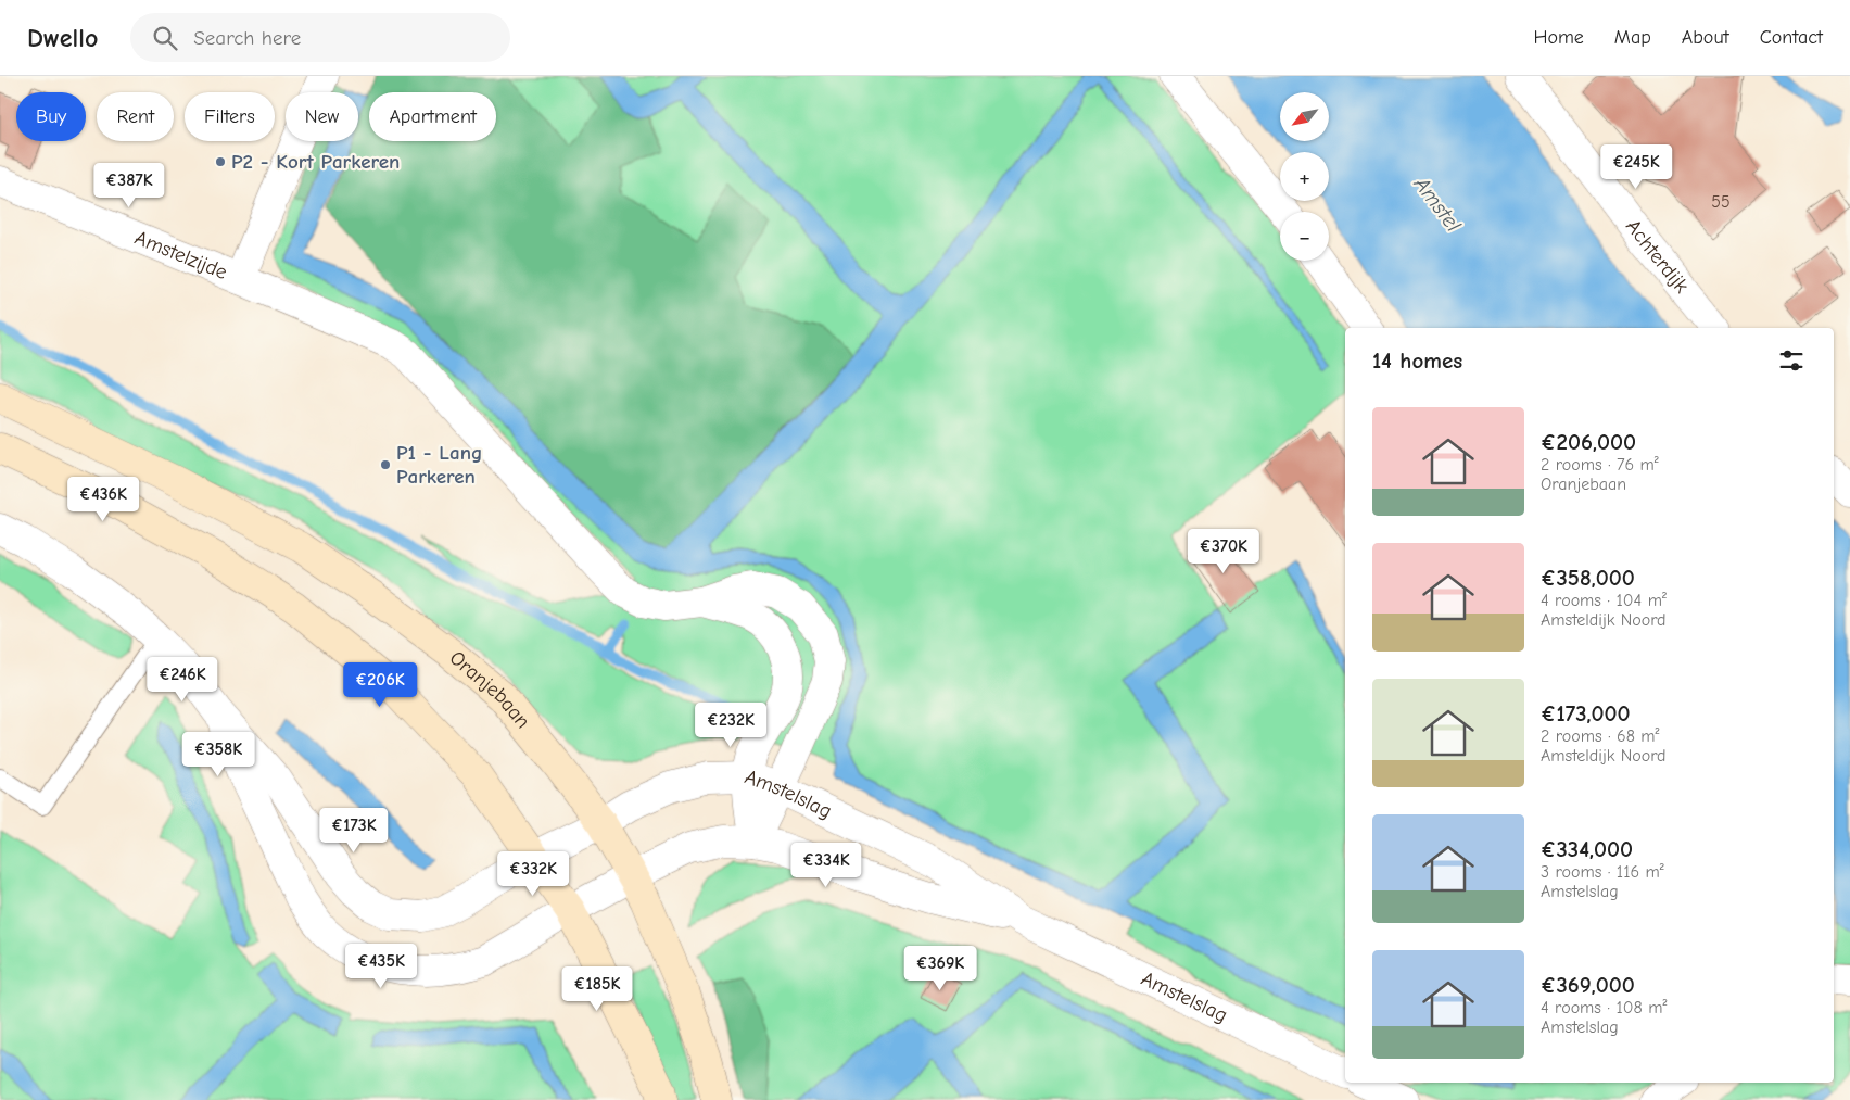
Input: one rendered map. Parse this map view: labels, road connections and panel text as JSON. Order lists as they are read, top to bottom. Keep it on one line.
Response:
{"streets":{"main road":["Oranjebaan"],"street":["Amstelzijde","Achterdijk","Amstelslag"]},"crossings":[["Oranjebaan","Amstelslag"]],"water":["Amstel"],"places":["P2 - Kort Parkeren","P1 - Lang Parkeren"],"house_numbers":["55"],"north":"bottom left","page":{"header":"Dwello","search":"Search here","nav":["Home","Map","About","Contact"],"map_buttons":["+","−"],"chip":["Buy","Rent","Filters","New","Apartment"],"price":["€245K","€387K","€436K","€370K","€246K","€206K","€232K","€358K","€173K","€334K","€332K","€435K","€369K","€185K"],"heading":"14 homes","list":[{"name":"€206,000","note":"2 rooms · 76 m² · Oranjebaan"},{"name":"€358,000","note":"4 rooms · 104 m² · Amsteldijk Noord"},{"name":"€173,000","note":"2 rooms · 68 m² · Amsteldijk Noord"},{"name":"€334,000","note":"3 rooms · 116 m² · Amstelslag"},{"name":"€369,000","note":"4 rooms · 108 m² · Amstelslag"}]}}
